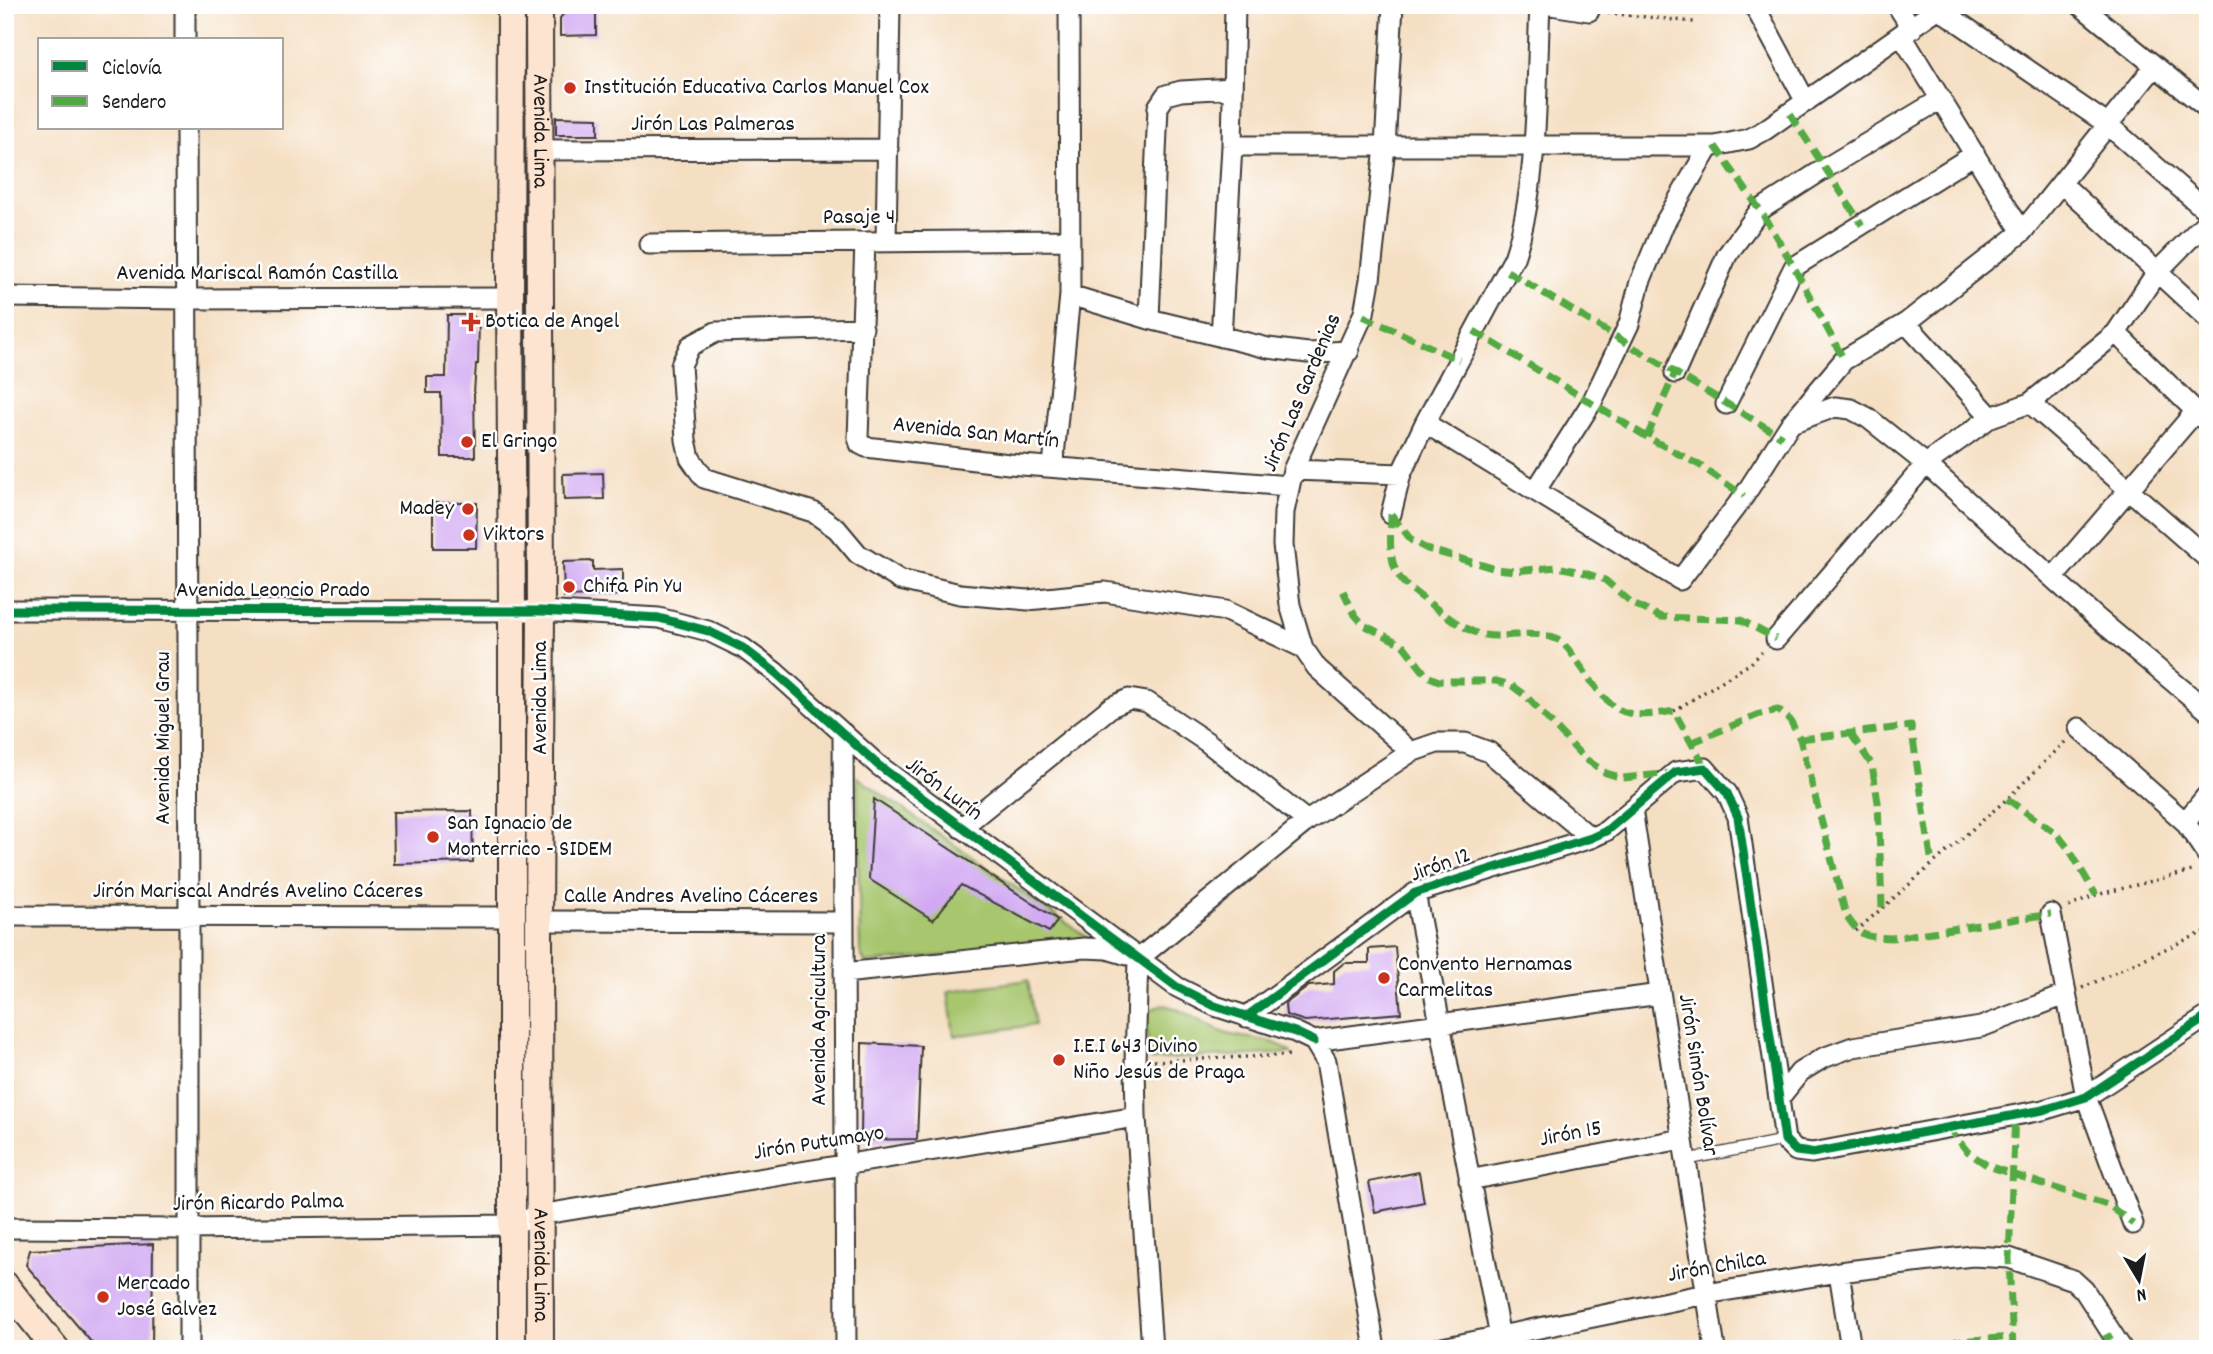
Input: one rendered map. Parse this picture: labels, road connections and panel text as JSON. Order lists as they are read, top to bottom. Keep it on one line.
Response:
{"streets":{"main road":["Avenida Lima"],"street":["Jirón Las Palmeras","Pasaje 4","Avenida Mariscal Ramón Castilla","Jirón Las Gardenias","Avenida San Martín","Avenida Leoncio Prado","Avenida Miguel Grau","Jirón Lurín","Jirón 12","Jirón Mariscal Andrés Avelino Cáceres","Calle Andres Avelino Cáceres","Avenida Agricultura","Jirón Simón Bolívar","Jirón 15","Jirón Putumayo","Jirón Ricardo Palma","Jirón Chilca"]},"crossings":[["Jirón Las Palmeras","Avenida Lima"],["Avenida Lima","Avenida Mariscal Ramón Castilla"],["Avenida Lima","Avenida Leoncio Prado"],["Avenida Lima","Jirón Lurín"],["Avenida Lima","Jirón Mariscal Andrés Avelino Cáceres"],["Avenida Lima","Calle Andres Avelino Cáceres"],["Avenida Lima","Jirón Putumayo"],["Avenida Lima","Jirón Ricardo Palma"],["Pasaje 4","Avenida San Martín"],["Avenida Mariscal Ramón Castilla","Avenida Miguel Grau"],["Jirón Las Gardenias","Avenida San Martín"],["Avenida Leoncio Prado","Avenida Miguel Grau"],["Avenida Leoncio Prado","Jirón Lurín"],["Avenida Miguel Grau","Jirón Mariscal Andrés Avelino Cáceres"],["Avenida Miguel Grau","Jirón Ricardo Palma"],["Jirón Lurín","Jirón 12"],["Jirón Lurín","Avenida Agricultura"],["Jirón 12","Jirón Simón Bolívar"],["Calle Andres Avelino Cáceres","Avenida Agricultura"],["Avenida Agricultura","Jirón Putumayo"],["Jirón Simón Bolívar","Jirón 15"],["Jirón Simón Bolívar","Jirón Chilca"],["Jirón Putumayo","Jirón Ricardo Palma"]],"places":{"other":["Institución Educativa Carlos Manuel Cox","El Gringo","Madey","Viktors","Chifa Pin Yu","San Ignacio de Monterrico - SIDEM","Convento Hernamas Carmelitas","I.E.I 643 Divino Niño Jesús de Praga","Mercado José Galvez"],"health":["Botica de Angel"]},"legend":["Ciclovía","Sendero"],"north":"bottom"}
